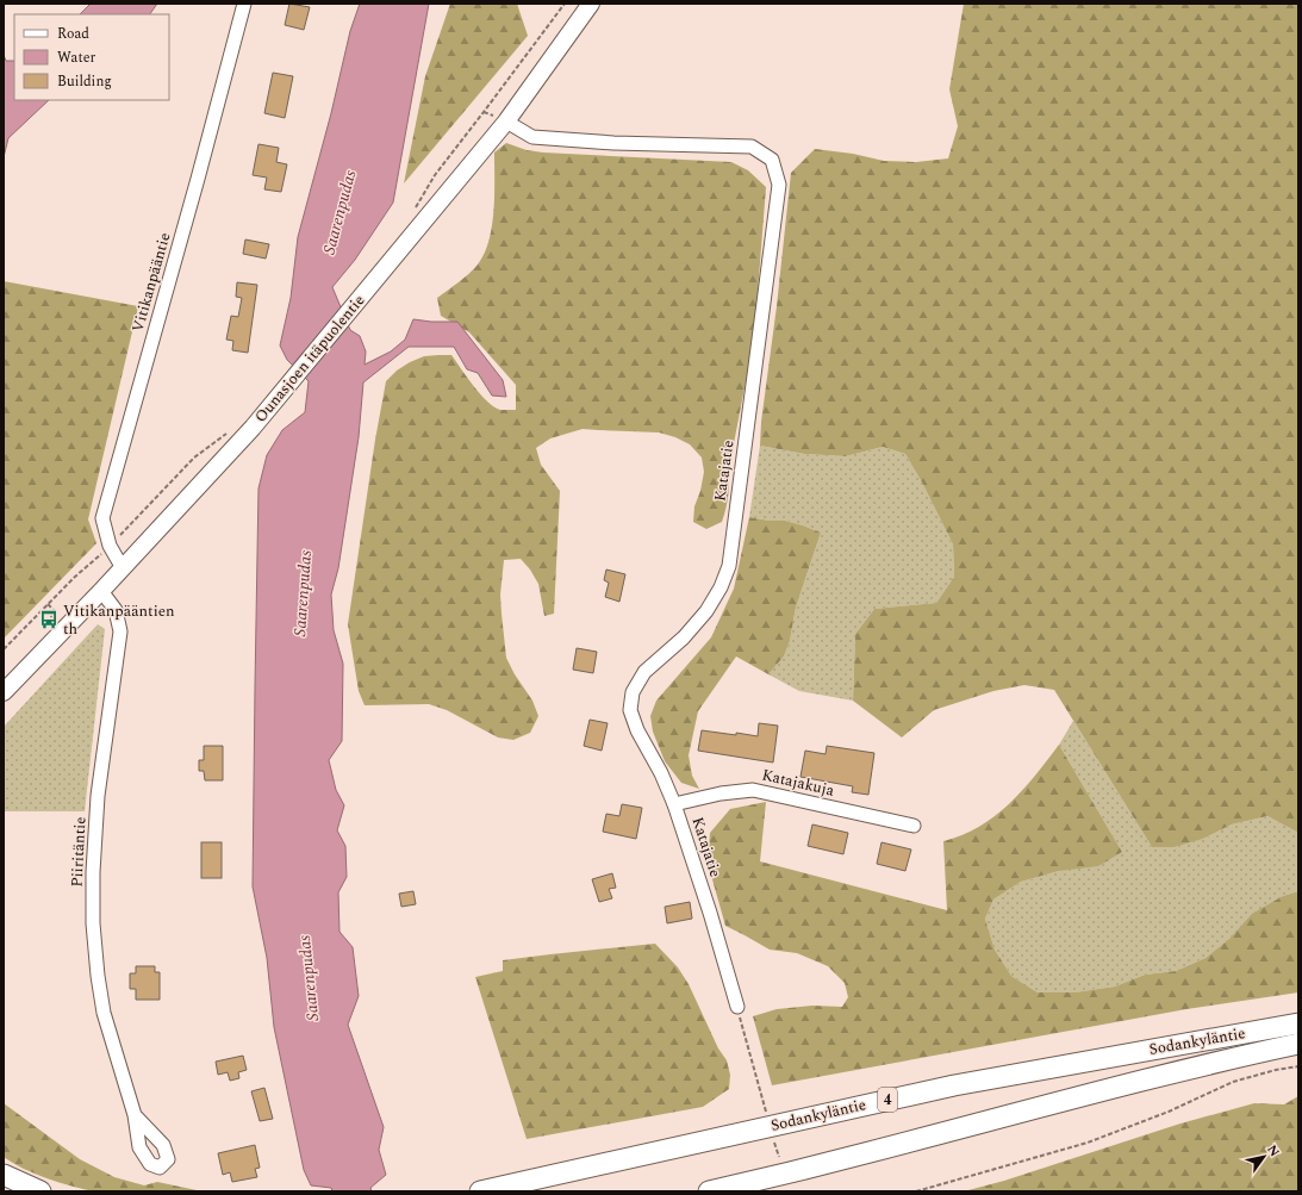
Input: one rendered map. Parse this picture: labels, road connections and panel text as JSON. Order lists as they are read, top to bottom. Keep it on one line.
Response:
{"streets":{"highway":["Sodankyläntie","4"],"main road":["Ounasjoen itäpuolentie"],"street":["Vitikanpääntie","Katajatie","Katajakuja","Piiritäntie"]},"crossings":[["Vitikanpääntie","Ounasjoen itäpuolentie"],["Ounasjoen itäpuolentie","Katajatie"],["Ounasjoen itäpuolentie","Piiritäntie"],["Katajatie","Katajakuja"]],"water":["Saarenpudas"],"places":{"bus stop":["Vitikanpääntien th"]},"legend":["Road","Water","Building"],"north":"top right"}
